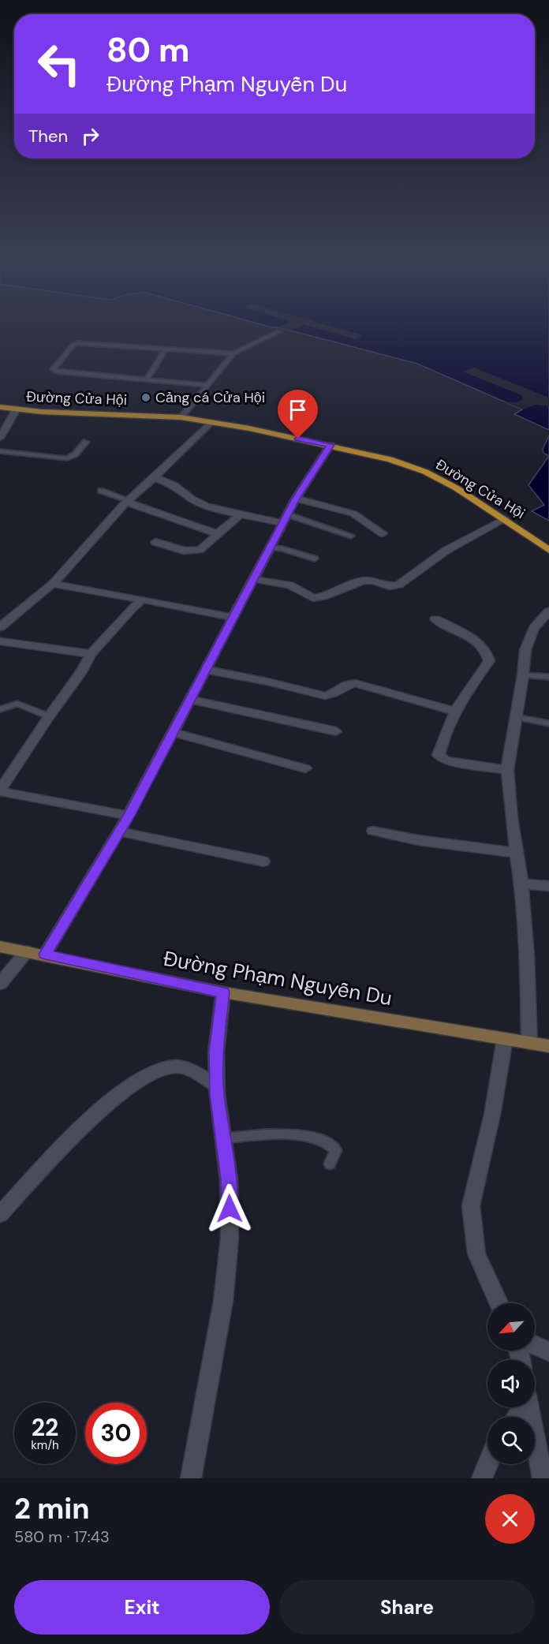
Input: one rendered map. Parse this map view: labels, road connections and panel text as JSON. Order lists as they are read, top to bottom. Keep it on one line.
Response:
{"streets":{"main road":["Đường Cửa Hội","Đường Phạm Nguyễn Du"]},"places":["Cảng cá Cửa Hội"],"north":"bottom left","page":{"turn":["80 m","Đường Phạm Nguyễn Du"],"then":"Then","speed":"22 km/h","limit":"30","heading":["2 min","580 m · 17:43"],"buttons":["Exit","Share"]}}
